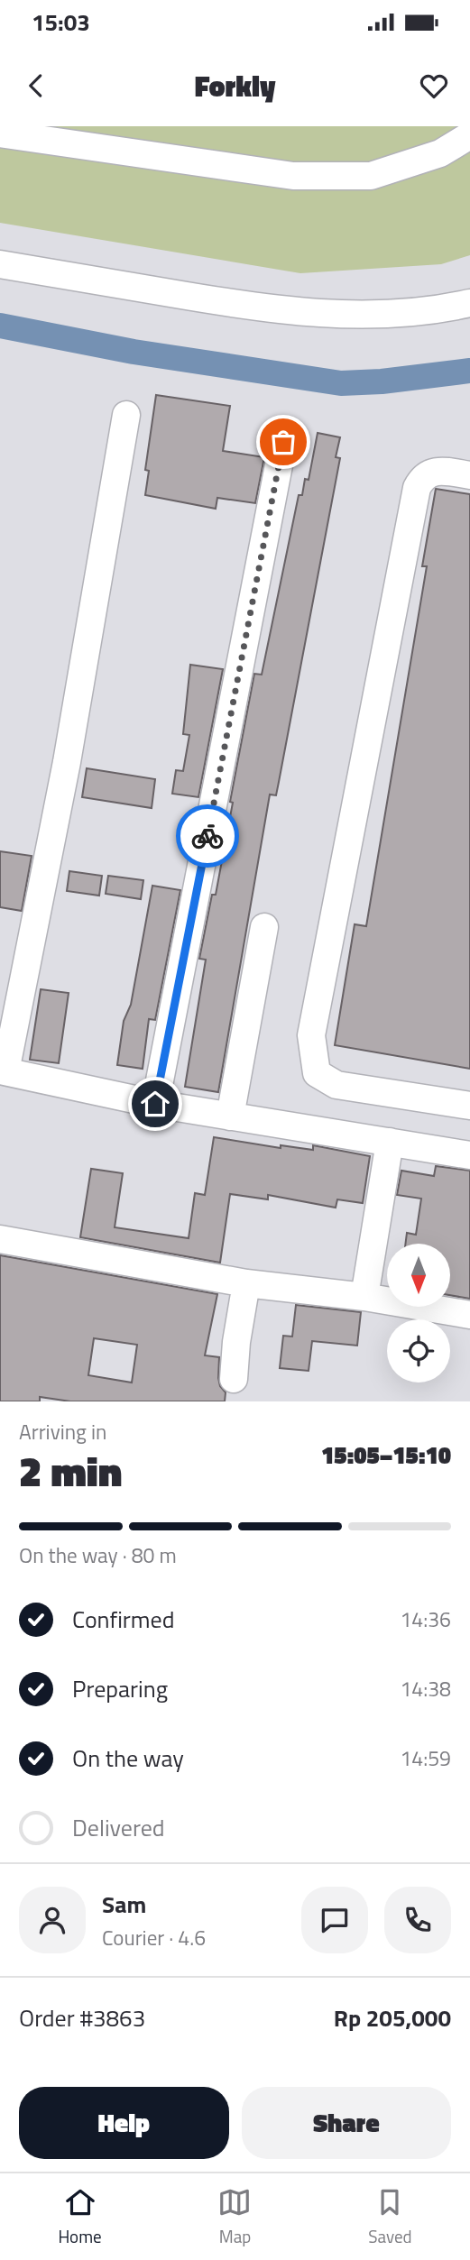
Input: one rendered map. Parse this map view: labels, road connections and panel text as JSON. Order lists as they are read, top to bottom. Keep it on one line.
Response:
{"north":"bottom","page":{"status":"15:03","header":"Forkly","heading":["2 min","Arriving in","15:05–15:10"],"panel":["Sam","Courier · 4.6","Order #3863","Rp 205,000"],"bar":"On the way · 80 m","list":[["Confirmed","14:36"],["Preparing","14:38"],["On the way","14:59"],"Delivered"],"buttons":["Help","Share"],"tabs":["Home","Map","Saved"]}}
